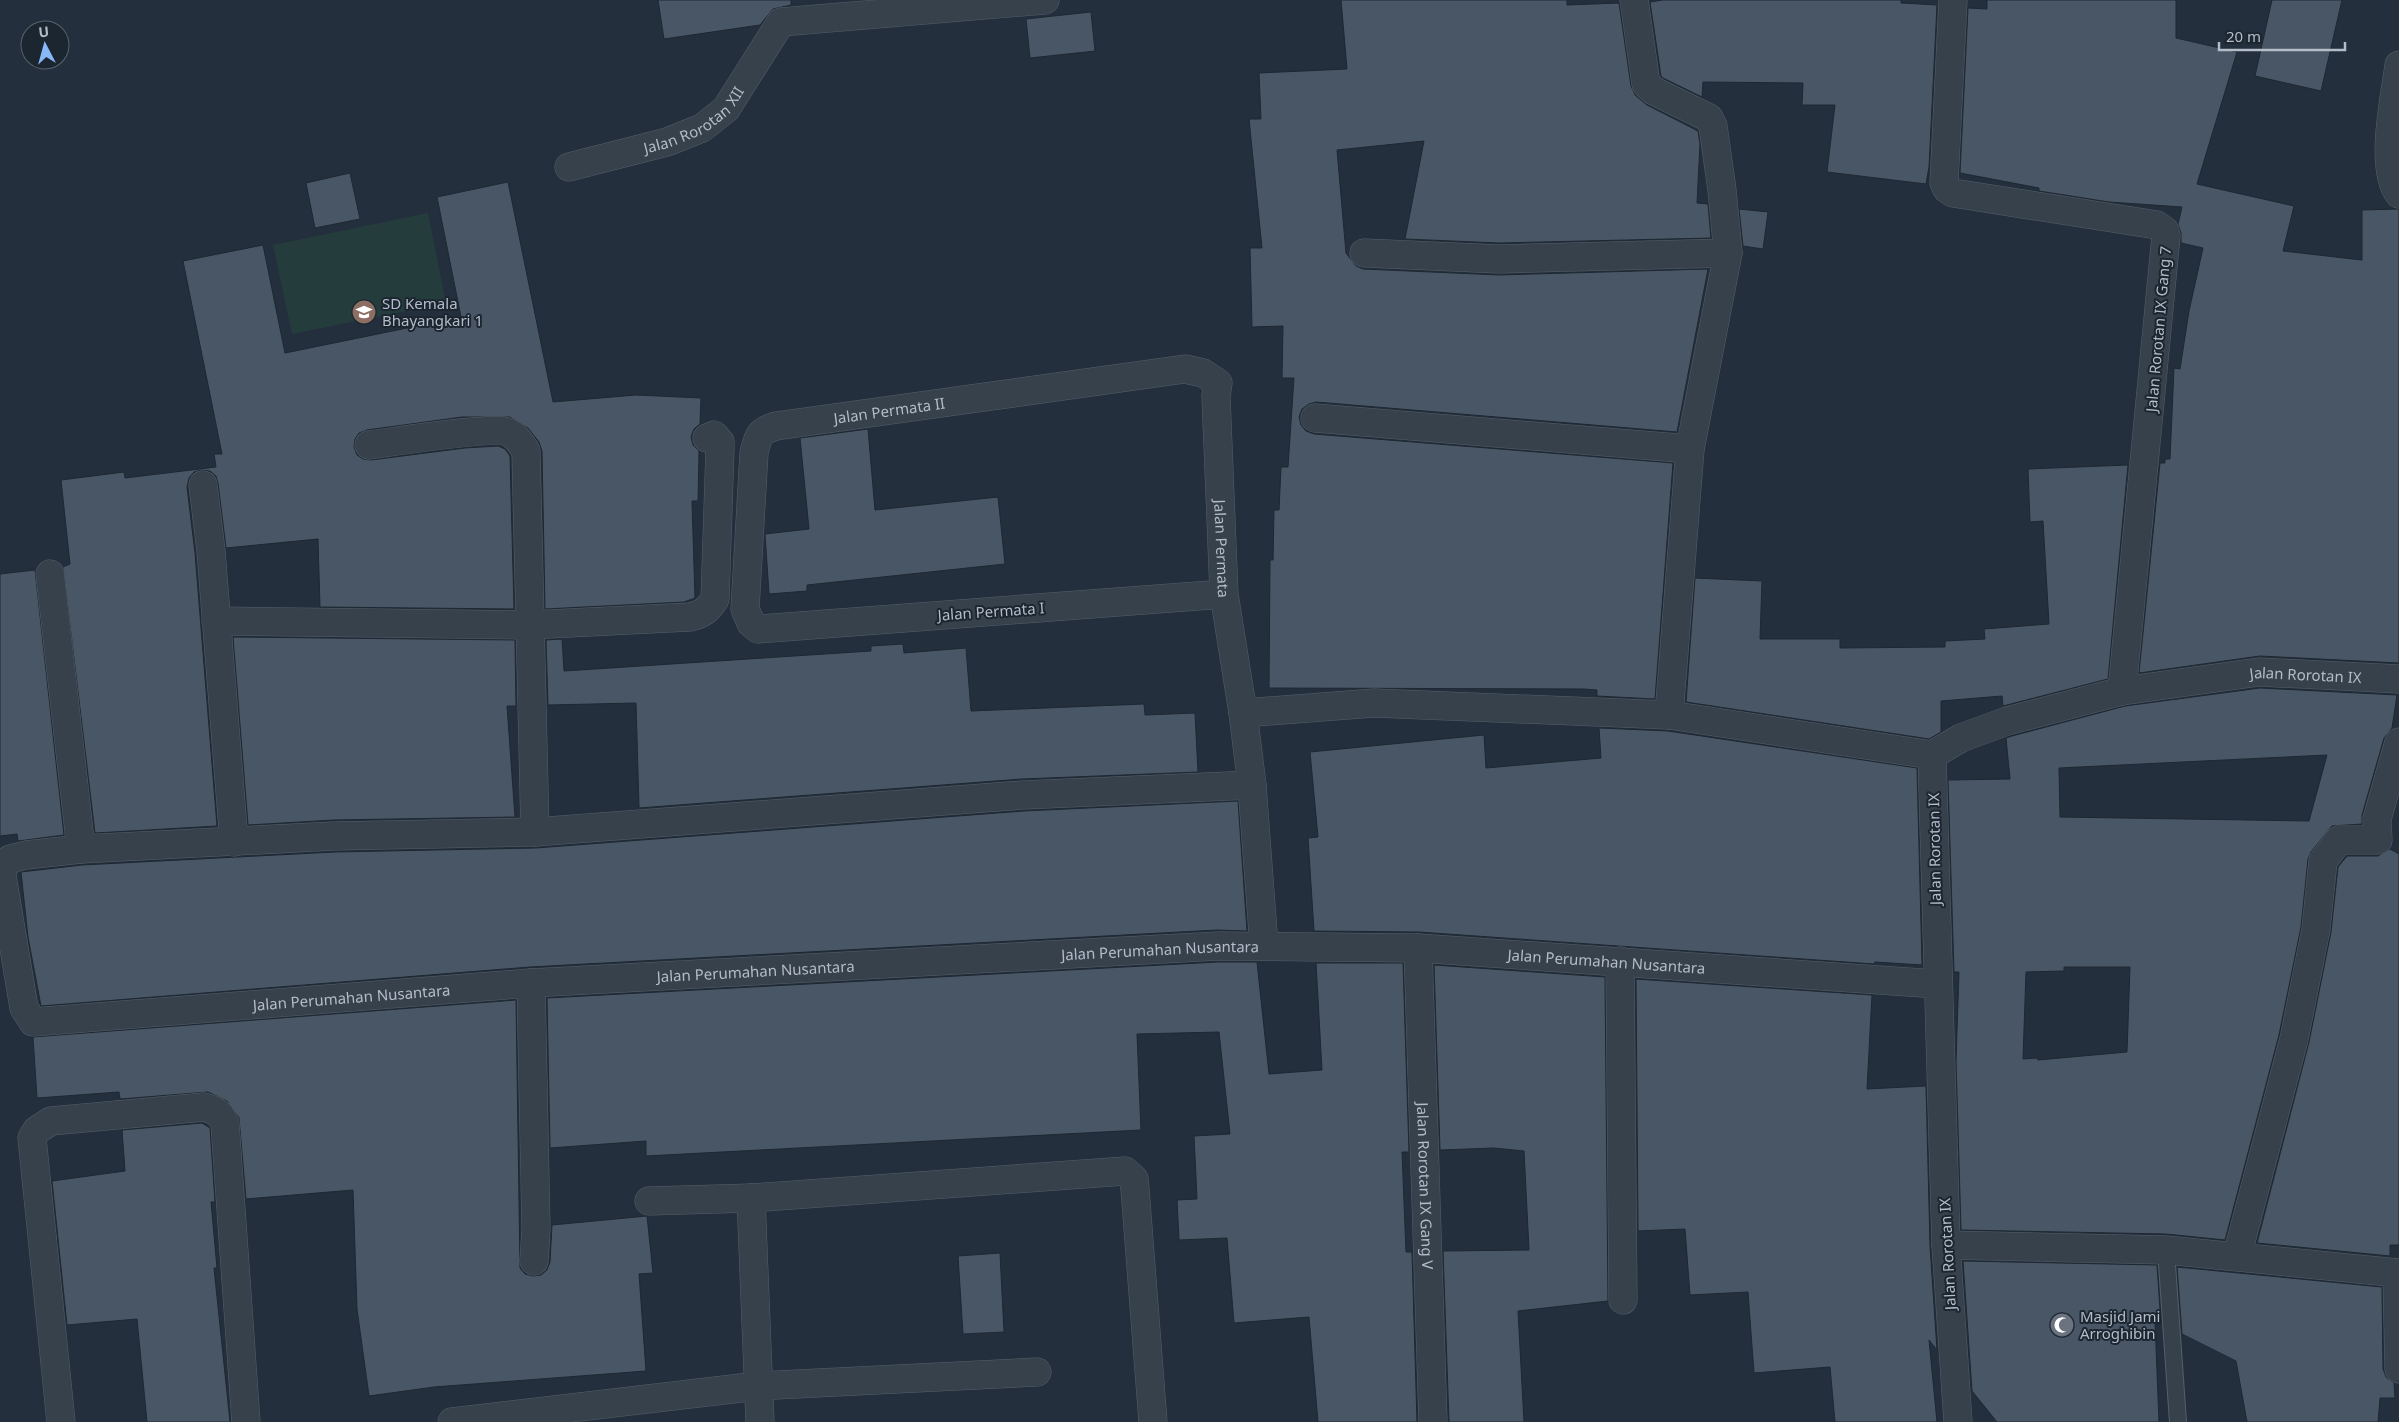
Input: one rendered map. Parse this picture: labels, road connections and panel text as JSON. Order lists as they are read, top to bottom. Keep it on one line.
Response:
{"streets":{"street":["Jalan Rorotan XII","Jalan Rorotan IX Gang 7","Jalan Permata II","Jalan Permata","Jalan Permata I","Jalan Rorotan IX","Jalan Perumahan Nusantara","Jalan Rorotan IX Gang V"]},"crossings":[["Jalan Rorotan IX Gang 7","Jalan Rorotan IX"],["Jalan Permata II","Jalan Permata"],["Jalan Permata II","Jalan Permata I"],["Jalan Permata","Jalan Permata I"],["Jalan Permata","Jalan Perumahan Nusantara"],["Jalan Rorotan IX","Jalan Perumahan Nusantara"],["Jalan Perumahan Nusantara","Jalan Rorotan IX Gang V"]],"places":{"school or university":["SD Kemala Bhayangkari 1"],"mosque":["Masjid Jami Arroghibin"]},"scale_bar":"20 m","north":"top"}
